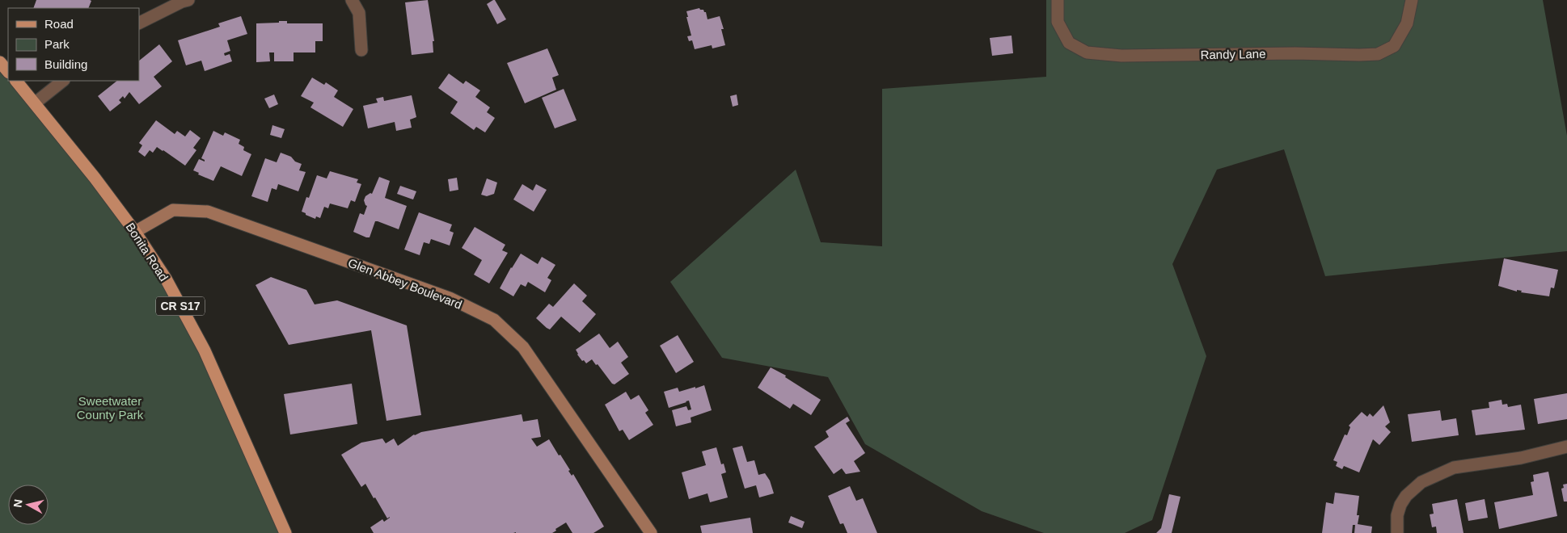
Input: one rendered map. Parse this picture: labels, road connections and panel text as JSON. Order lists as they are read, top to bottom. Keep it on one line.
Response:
{"streets":{"main road":["Bonita Road","CR S17"],"street":["Randy Lane","Glen Abbey Boulevard"]},"crossings":[["Bonita Road","Glen Abbey Boulevard"]],"parks":["Sweetwater County Park"],"legend":["Road","Park","Building"],"north":"left"}
